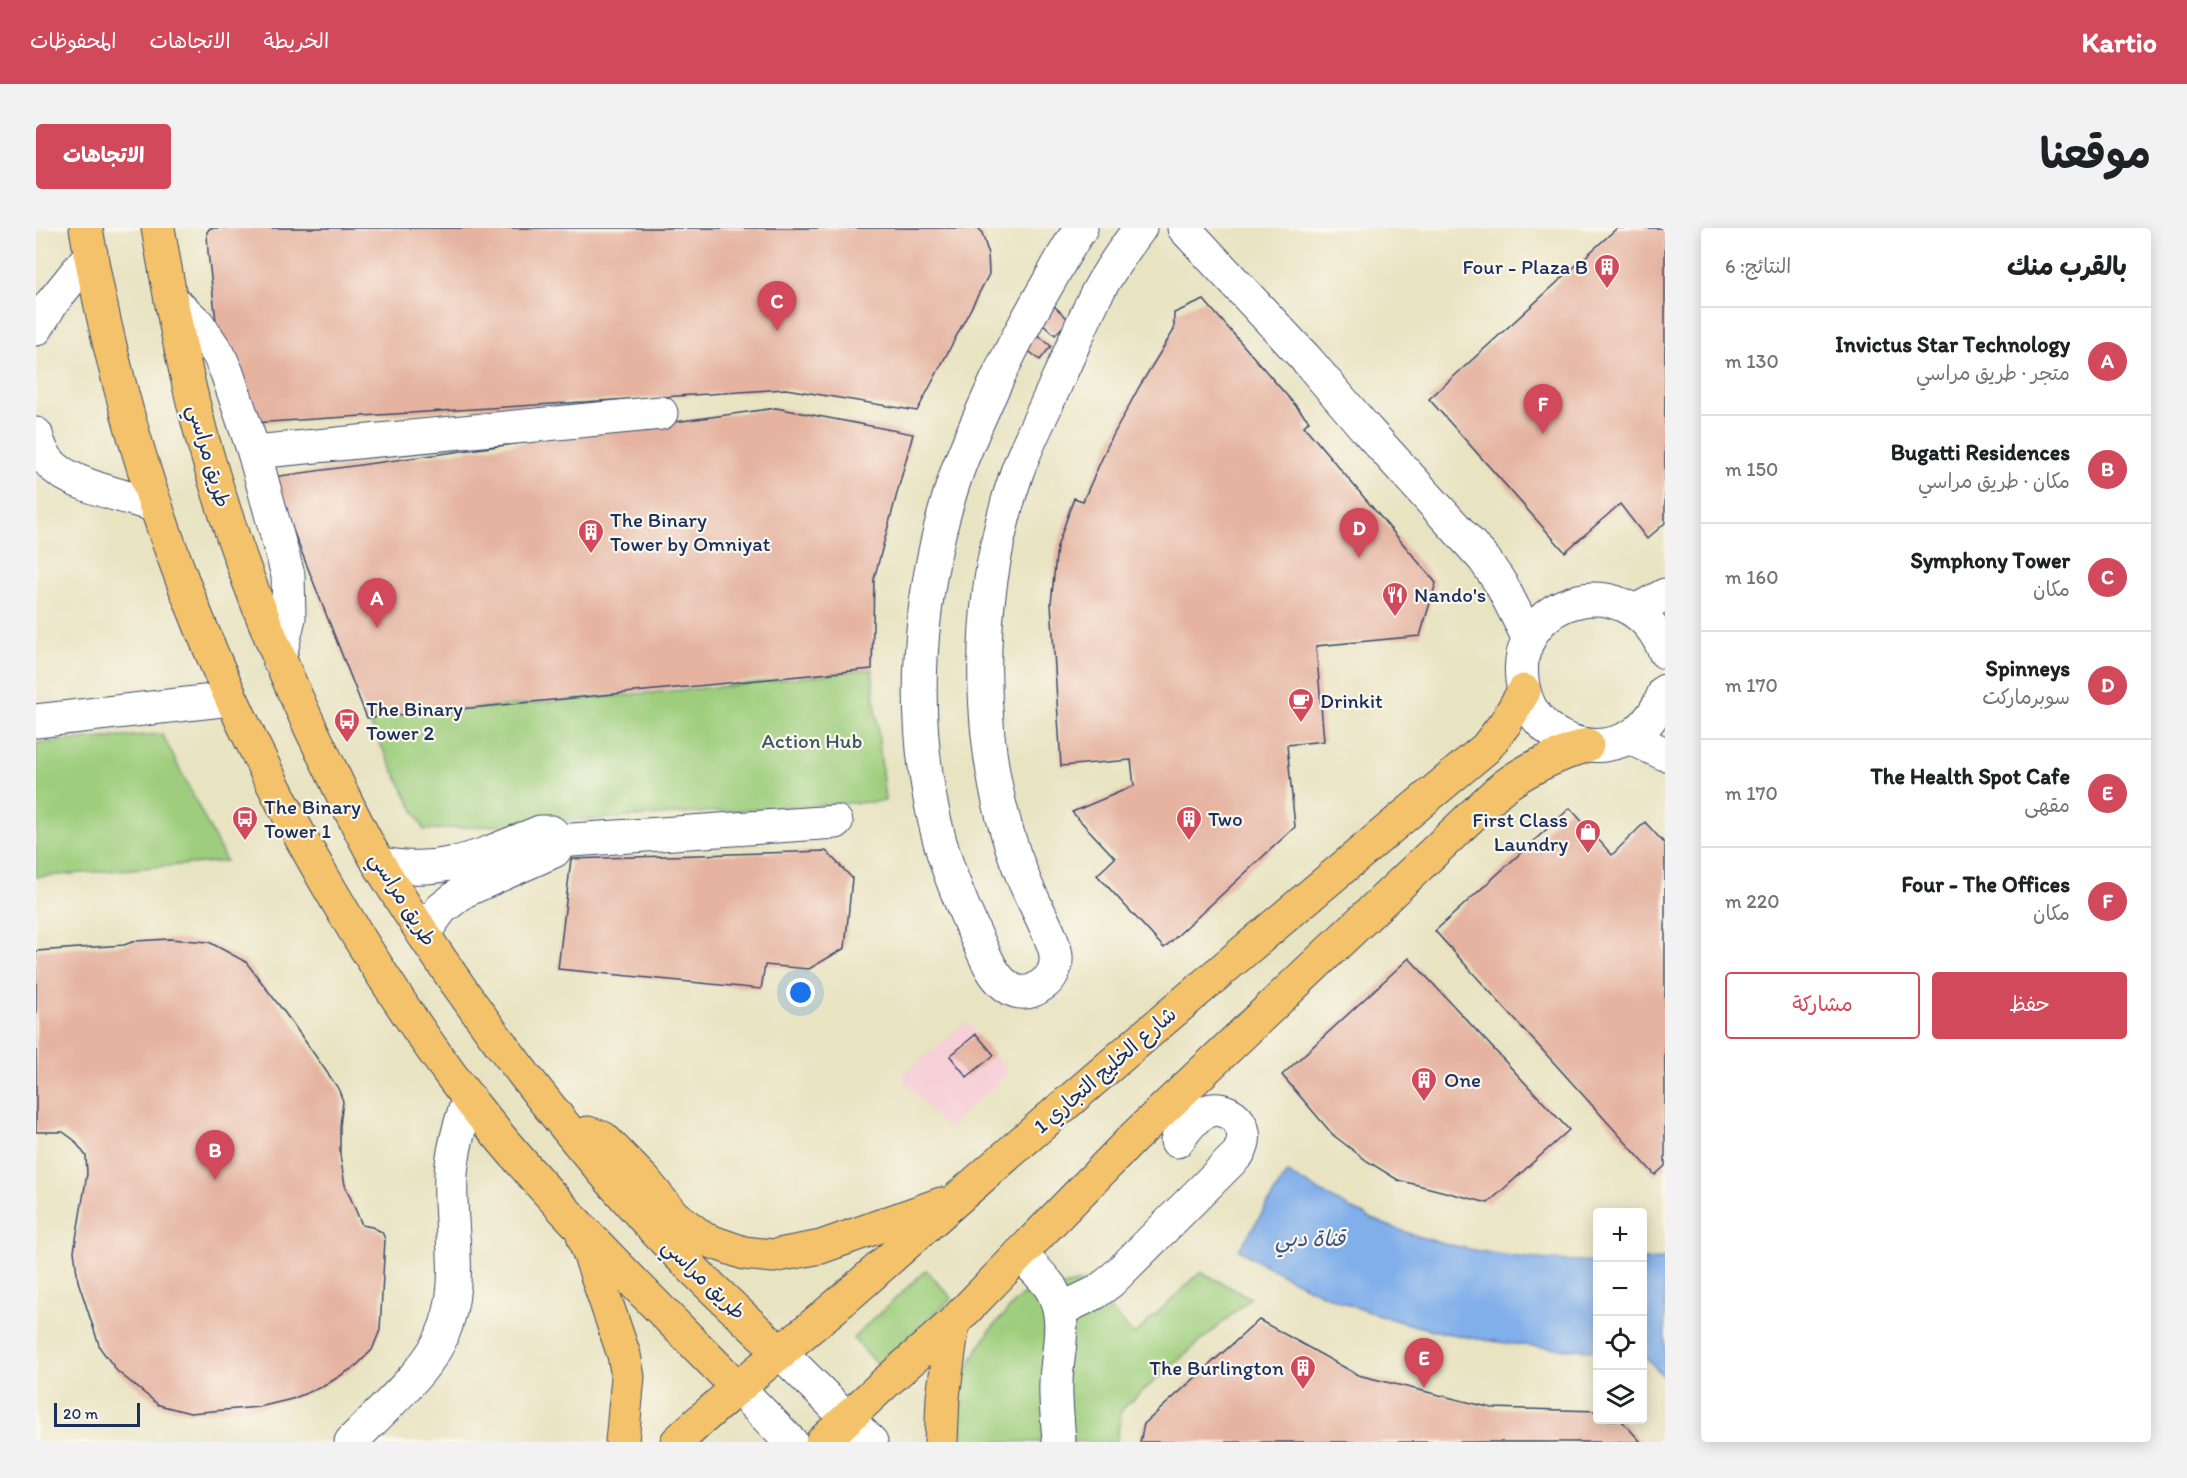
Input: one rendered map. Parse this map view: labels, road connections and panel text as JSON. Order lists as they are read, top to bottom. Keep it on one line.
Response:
{"streets":{"main road":["طريق مراسي","شارع الخليج التجاري 1"]},"crossings":[["طريق مراسي","شارع الخليج التجاري 1"]],"water":["قناة دبي"],"parks":["Action Hub"],"places":{"building":["Four - Plaza B","The Binary Tower by Omniyat","Two","One","The Burlington"],"restaurant":["Nando's"],"cafe":["Drinkit"],"bus stop":["The Binary Tower 2","The Binary Tower 1"],"shop":["First Class Laundry"]},"scale_bar":"20 m","page":{"header":"Kartio","nav":["الخريطة","الاتجاهات","المحفوظات"],"title":"موقعنا","buttons":["الاتجاهات",["حفظ","مشاركة"]],"heading":["بالقرب منك","النتائج: 6"],"pins":["C","F","D","A","B","E"],"list":[{"mark":"A","name":"Invictus Star Technology","note":"متجر · طريق مراسي","value":"130 m"},{"mark":"B","name":"Bugatti Residences","note":"مكان · طريق مراسي","value":"150 m"},{"mark":"C","name":"Symphony Tower","note":"مكان","value":"160 m"},{"mark":"D","name":"Spinneys","note":"سوبرماركت","value":"170 m"},{"mark":"E","name":"The Health Spot Cafe","note":"مقهى","value":"170 m"},{"mark":"F","name":"Four - The Offices","note":"مكان","value":"220 m"}],"map_buttons":["+","−"],"scale":"20 m"}}
